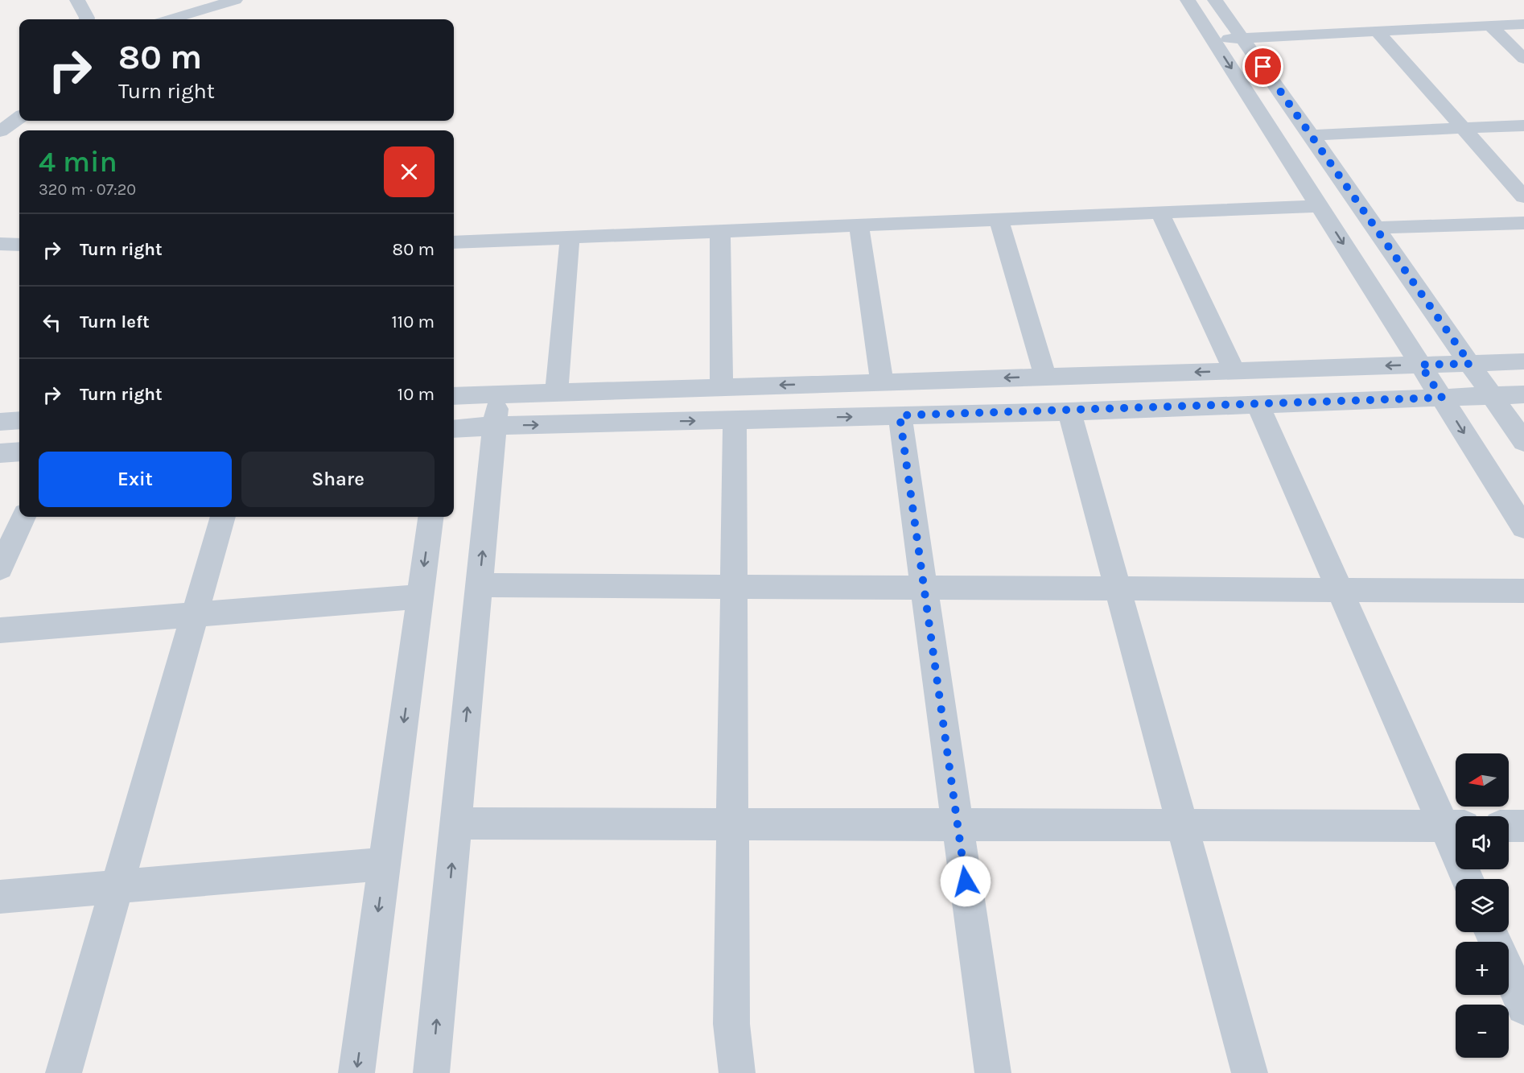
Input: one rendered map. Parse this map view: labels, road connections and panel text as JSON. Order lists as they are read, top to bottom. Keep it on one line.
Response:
{"north":"left","page":{"turn":["80 m","Turn right"],"heading":["4 min","320 m · 07:20"],"list":[{"name":"Turn right","value":"80 m"},{"name":"Turn left","value":"110 m"},{"name":"Turn right","value":"10 m"}],"buttons":["Exit","Share"],"map_buttons":["+","−"]}}
